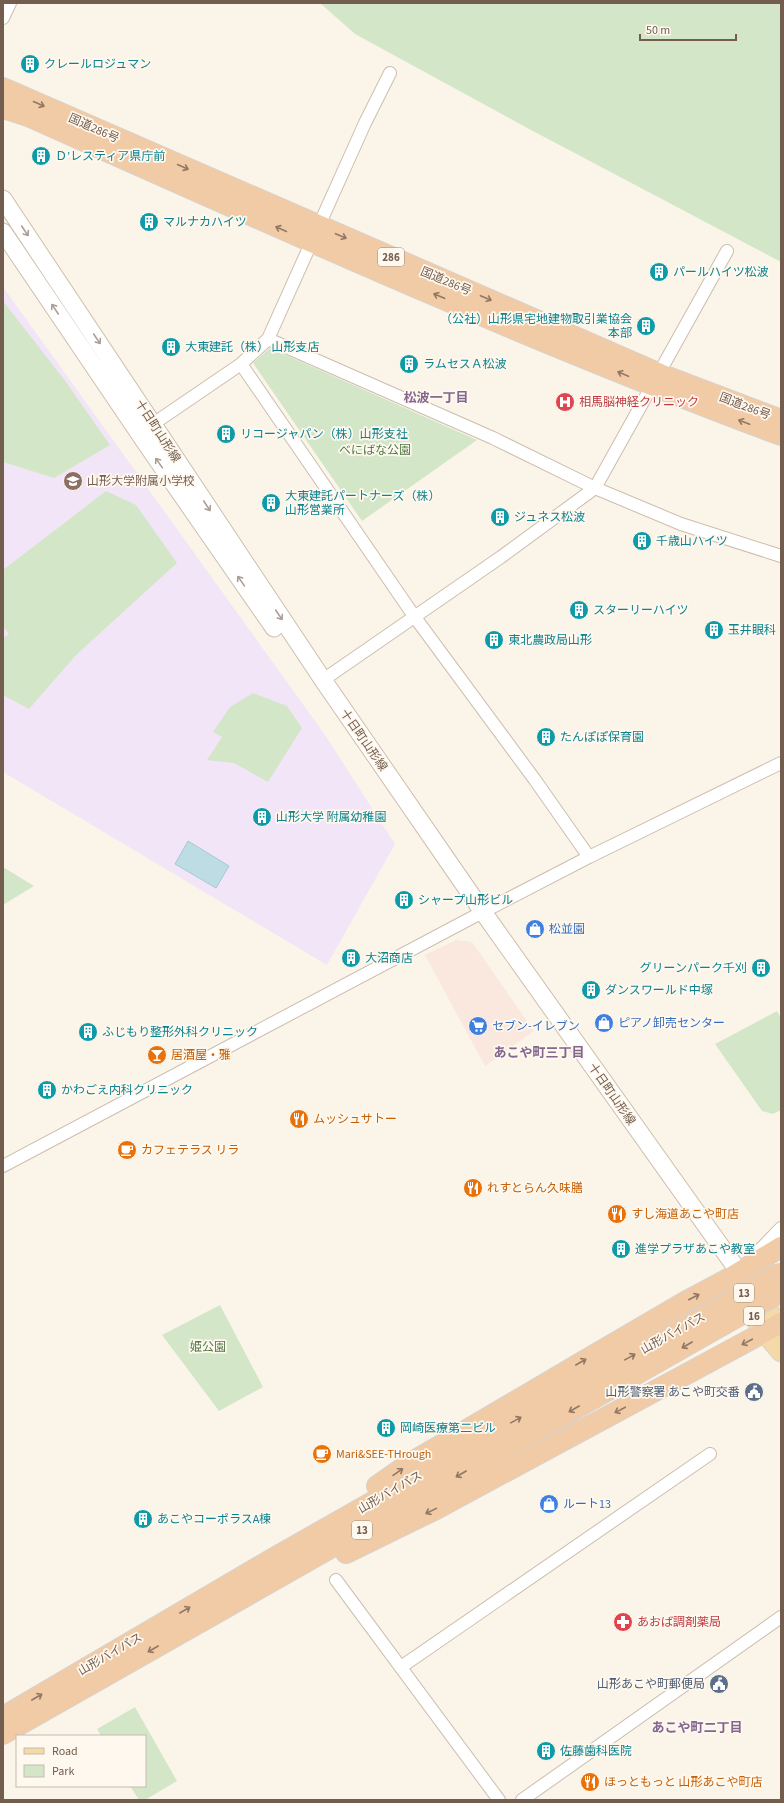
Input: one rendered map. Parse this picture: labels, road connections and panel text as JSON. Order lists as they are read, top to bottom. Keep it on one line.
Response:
{"streets":{"highway":["国道286号","286","13","山形バイパス"],"main road":["十日町山形線","16"]},"crossings":[["十日町山形線","16"]],"districts":["松波一丁目","あこや町三丁目","あこや町二丁目"],"parks":["べにばな公園","姫公園"],"places":{"building":["クレールロジュマン","Ｄ’レスティア県庁前","マルナカハイツ","パールハイツ松波","（公社）山形県宅地建物取引業協会 本部","大東建託（株） 山形支店","ラムセスＡ松波","リコージャパン（株）山形支社","大東建託パートナーズ（株） 山形営業所","ジュネス松波","千歳山ハイツ","スターリーハイツ","玉井眼科","東北農政局山形","たんぽぽ保育園","山形大学 附属幼稚園","シャープ山形ビル","大沼商店","グリーンパーク千刈","ダンスワールド中塚","ふじもり整形外科クリニック","かわごえ内科クリニック","進学プラザあこや教室","岡崎医療第二ビル","あこやコーポラスA棟","佐藤歯科医院"],"hospital":["相馬脳神経クリニック"],"school or university":["山形大学附属小学校"],"shop":["松並園","ピアノ卸売センター","ルート13"],"supermarket":["セブン-イレブン"],"bar":["居酒屋・雅"],"restaurant":["ムッシュサトー","れすとらん久味膳","すし海道あこや町店","ほっともっと 山形あこや町店"],"cafe":["カフェテラス リラ","Mari&SEE-THrough"],"public building":["山形警察署 あこや町交番","山形あこや町郵便局"],"pharmacy":["あおば調剤薬局"]},"legend":["Road","Park"],"scale_bar":"50 m"}
